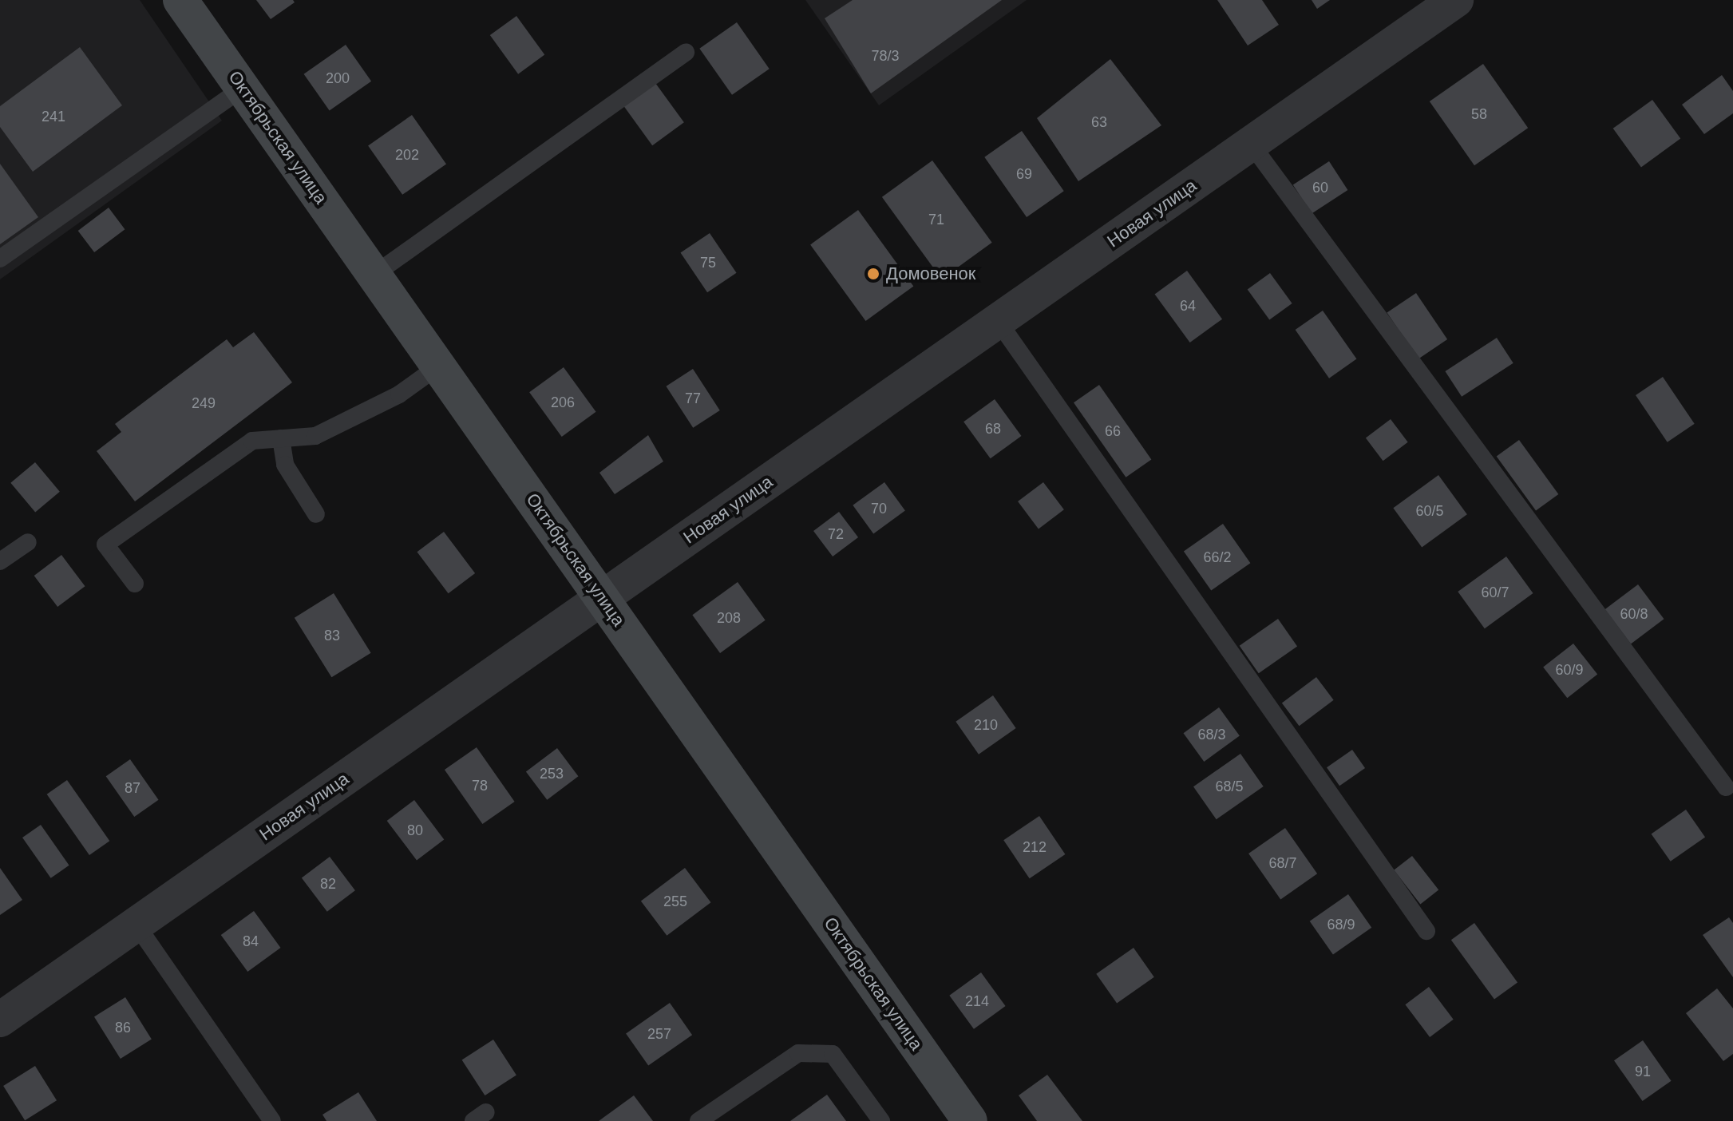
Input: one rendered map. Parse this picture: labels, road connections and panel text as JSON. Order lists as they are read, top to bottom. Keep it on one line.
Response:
{"streets":{"main road":["Октябрьская улица"],"street":["Новая улица"]},"crossings":[["Октябрьская улица","Новая улица"]],"places":["Домовенок"],"house_numbers":["78/3","200","58","241","63","202","69","60","71","75","64","77","206","249","68","66","70","60/5","72","66/2","60/7","60/8","208","83","60/9","210","68/3","253","78","68/5","87","80","212","68/7","82","255","68/9","84","214","86","257","91"]}
